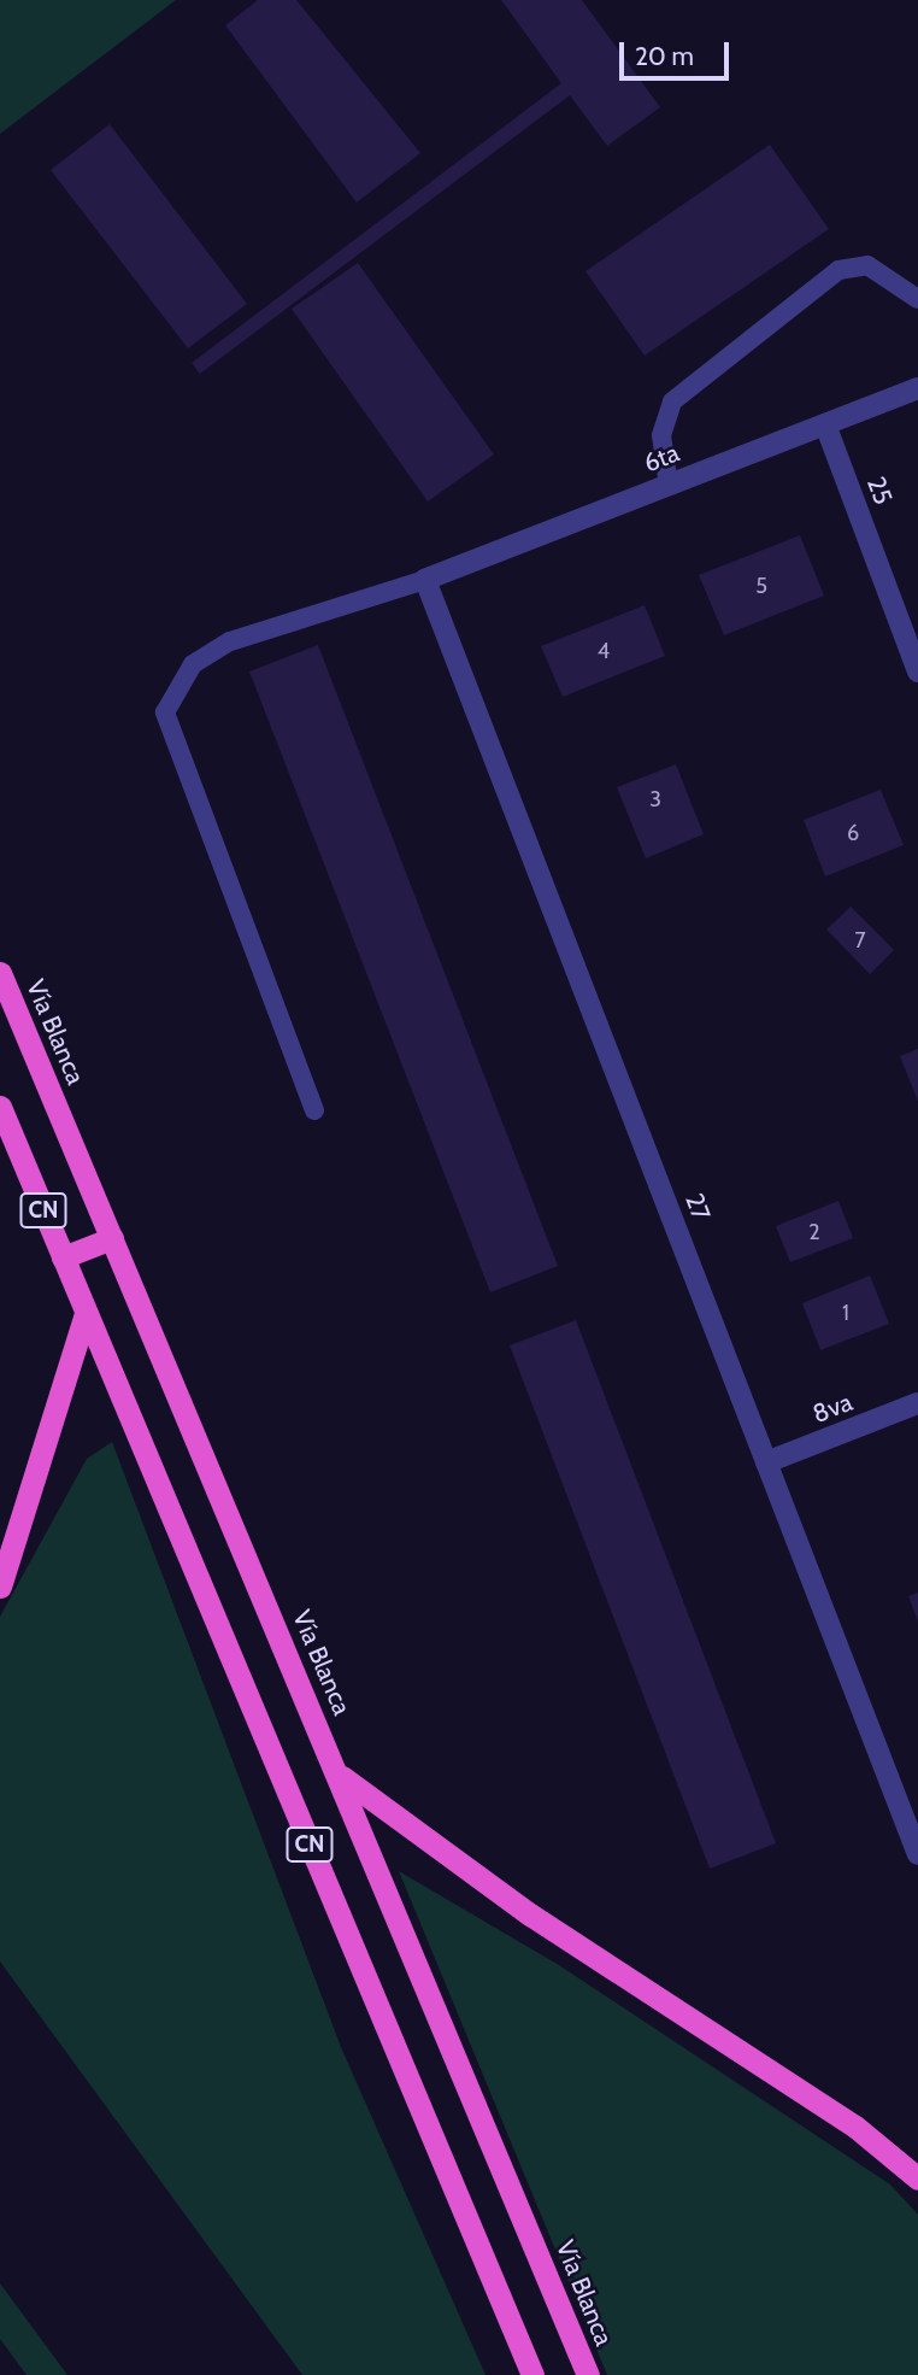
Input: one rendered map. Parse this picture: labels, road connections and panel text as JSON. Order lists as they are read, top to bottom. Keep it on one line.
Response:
{"streets":{"highway":["Vía Blanca","CN"],"street":["6ta","25","27","8va"]},"crossings":[["6ta","25"],["6ta","27"],["27","8va"]],"house_numbers":["5","4","3","6","7","2","1"],"scale_bar":"20 m"}
